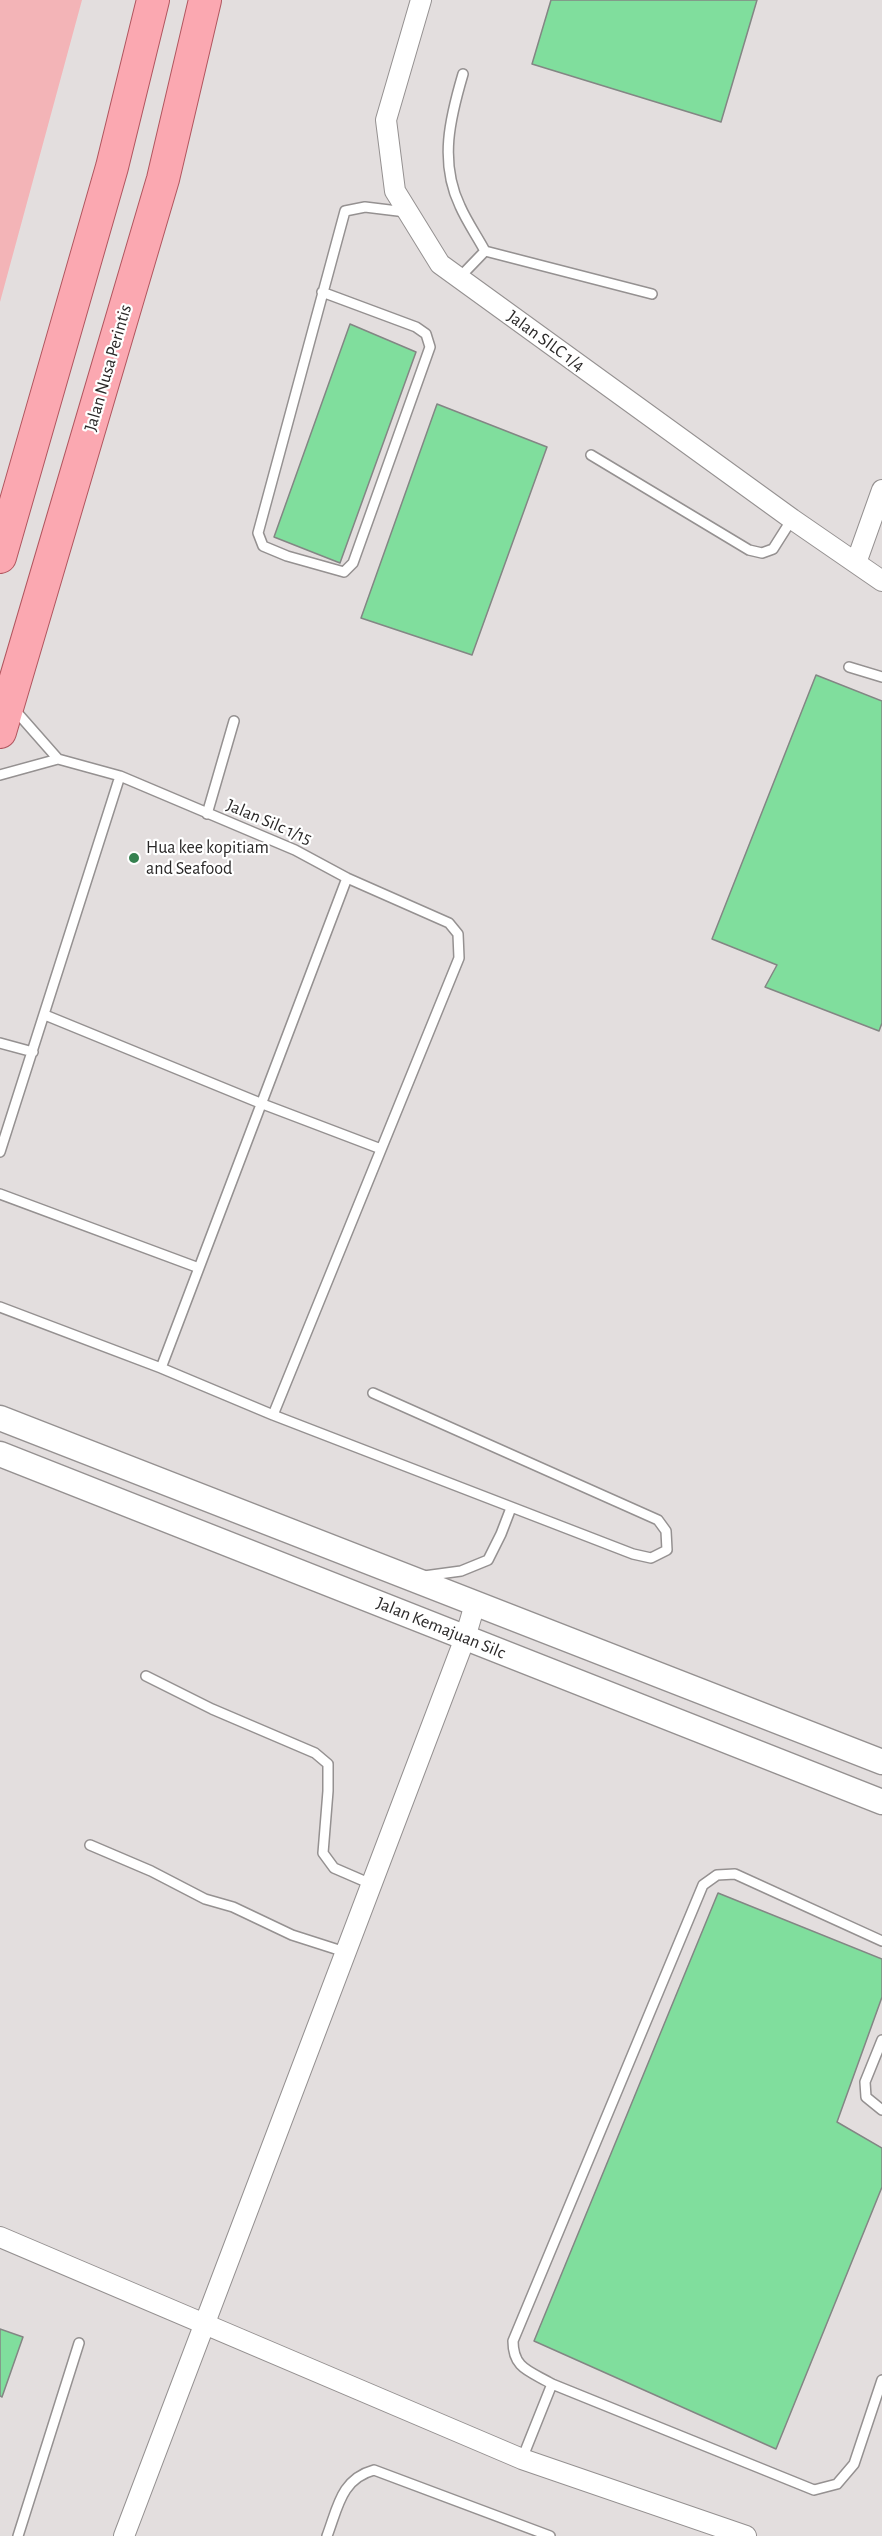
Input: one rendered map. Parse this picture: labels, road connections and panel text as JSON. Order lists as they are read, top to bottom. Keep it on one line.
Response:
{"streets":{"main road":["Jalan Nusa Perintis"],"street":["Jalan SILC 1/4","Jalan Kemajuan Silc"],"lane":["Jalan Silc 1/15"]},"places":["Hua kee kopitiam and Seafood"]}
